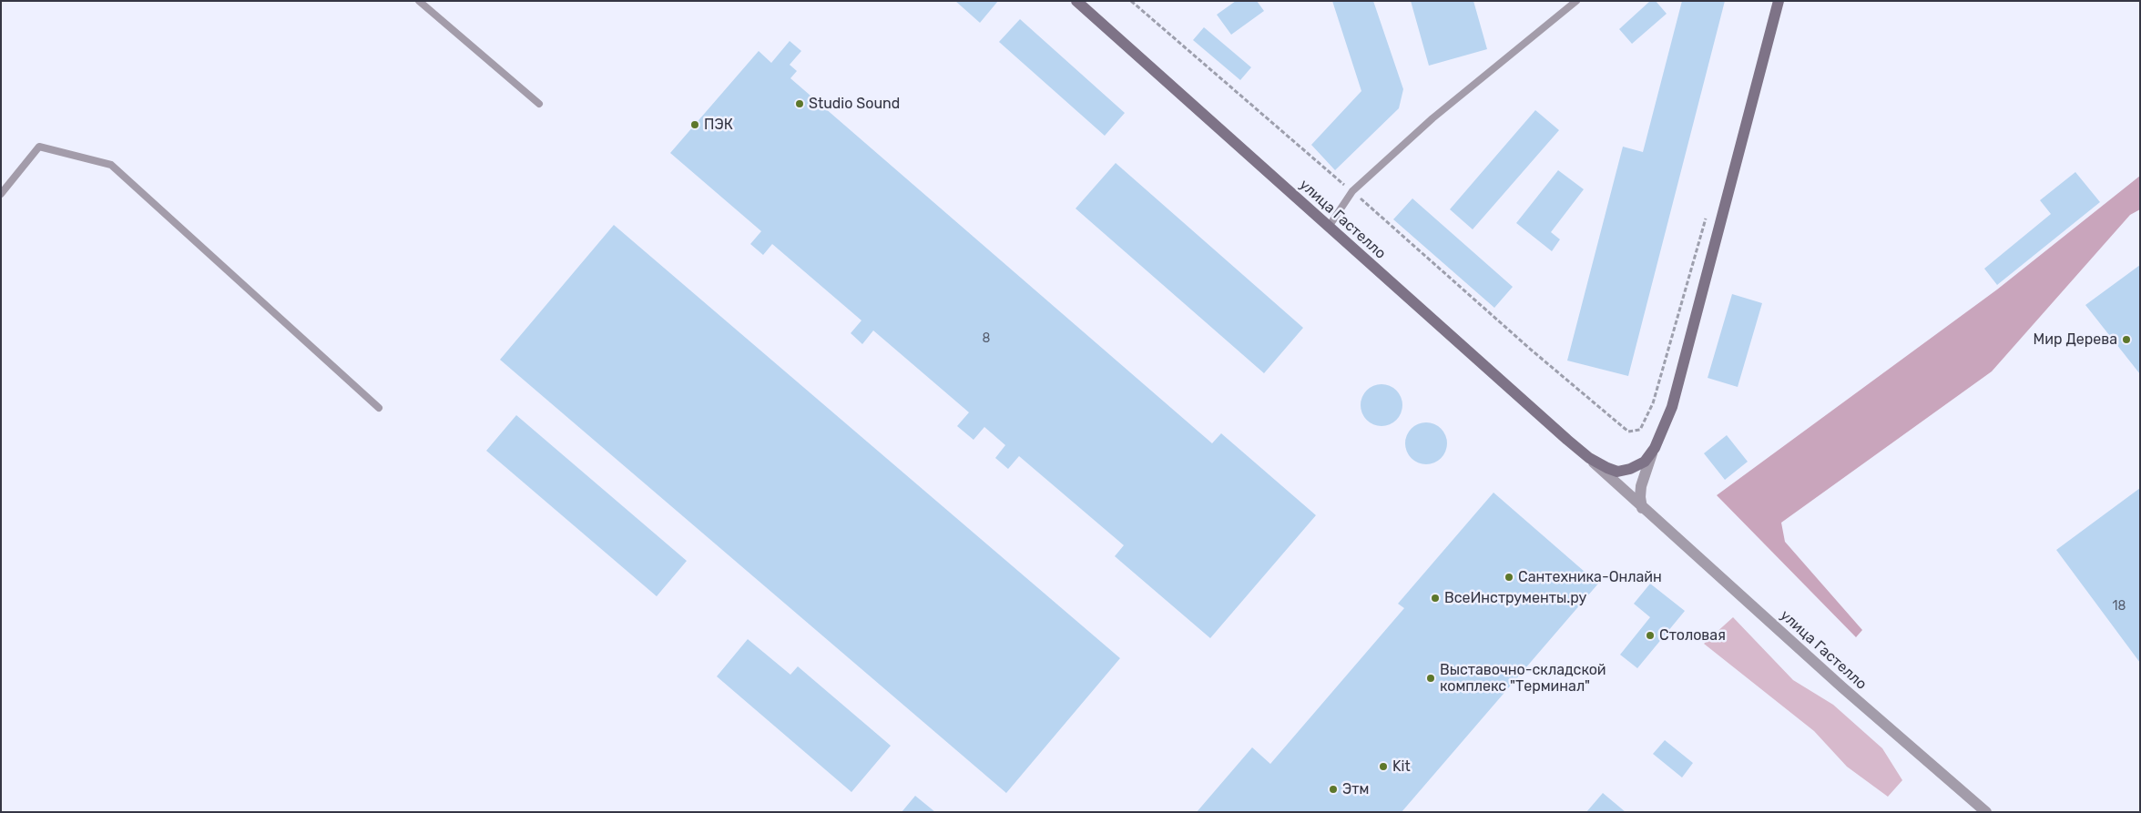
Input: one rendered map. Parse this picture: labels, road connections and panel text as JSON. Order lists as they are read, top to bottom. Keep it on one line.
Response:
{"streets":{"main road":["улица Гастелло"]},"places":["Studio Sound","ПЭК","Мир Дерева","Сантехника-Онлайн","ВсеИнструменты.ру","Столовая","Выставочно-складской комплекс \"Терминал\"","Kit","Этм"],"house_numbers":["8","18"]}
